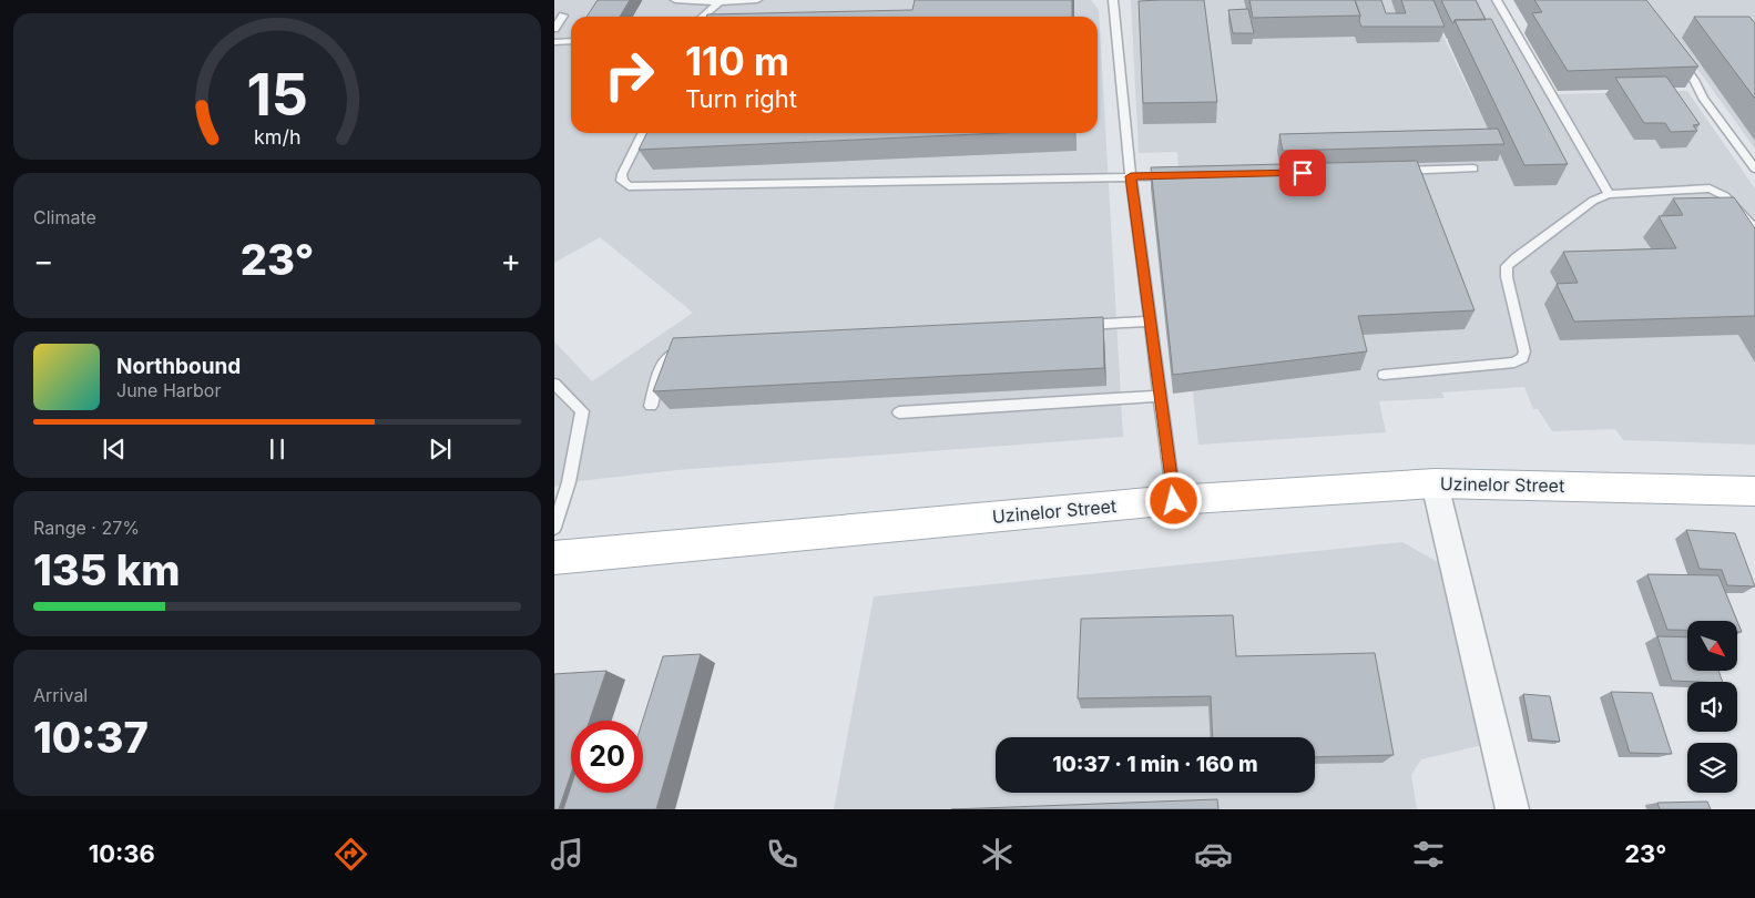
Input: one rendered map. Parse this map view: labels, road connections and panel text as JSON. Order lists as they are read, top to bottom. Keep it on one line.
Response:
{"streets":{"main road":["Uzinelor Street"]},"north":"bottom right","page":{"turn":["110 m","Turn right"],"tile":["Climate",["Range · 27%","135 km"],["Arrival","10:37"]],"heat":["−","23°","+"],"song":["Northbound","June Harbor"],"limit":"20","trip":"10:37 · 1 min · 160 m","tabs":["10:36","23°"],"gauge":["15","km/h"]}}
